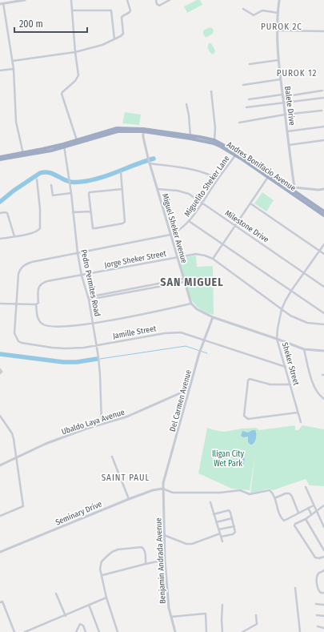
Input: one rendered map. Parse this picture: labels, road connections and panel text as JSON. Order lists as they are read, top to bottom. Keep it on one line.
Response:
{"streets":{"highway":["Andres Bonifacio Avenue"],"street":["Balete Drive","Miguelito Sheker Lane","Milestone Drive","Miguel Sheker Avenue","Jorge Sheker Street","Pedro Permites Road","Jamille Street","Sheker Street","Del Carmen Avenue","Ubaldo Laya Avenue","Seminary Drive","Benjamin Andrada Avenue"]},"crossings":[["Balete Drive","Andres Bonifacio Avenue"],["Andres Bonifacio Avenue","Miguelito Sheker Lane"],["Andres Bonifacio Avenue","Miguel Sheker Avenue"],["Andres Bonifacio Avenue","Pedro Permites Road"],["Miguelito Sheker Lane","Milestone Drive"],["Miguelito Sheker Lane","Miguel Sheker Avenue"],["Miguelito Sheker Lane","Pedro Permites Road"],["Miguelito Sheker Lane","Jamille Street"],["Milestone Drive","Miguel Sheker Avenue"],["Milestone Drive","Sheker Street"],["Miguel Sheker Avenue","Jorge Sheker Street"],["Jorge Sheker Street","Pedro Permites Road"],["Jorge Sheker Street","Sheker Street"],["Pedro Permites Road","Jamille Street"],["Pedro Permites Road","Ubaldo Laya Avenue"],["Jamille Street","Sheker Street"],["Jamille Street","Del Carmen Avenue"],["Del Carmen Avenue","Ubaldo Laya Avenue"],["Del Carmen Avenue","Seminary Drive"],["Del Carmen Avenue","Benjamin Andrada Avenue"],["Seminary Drive","Benjamin Andrada Avenue"]],"districts":["PUROK 2C","PUROK 12","SAN MIGUEL","SAINT PAUL"],"parks":["Iligan City Wet Park"],"scale_bar":"200 m"}
